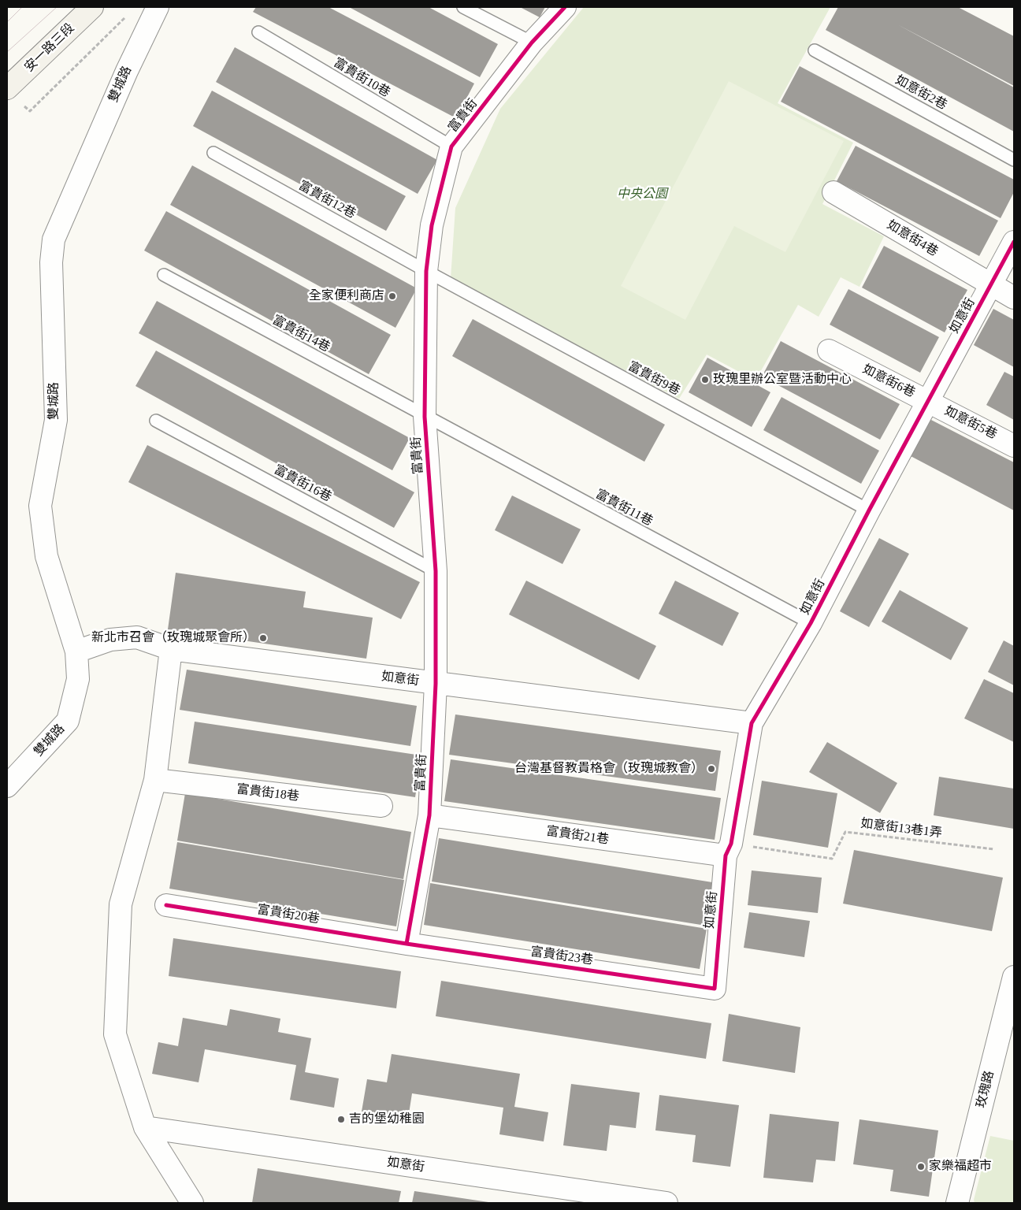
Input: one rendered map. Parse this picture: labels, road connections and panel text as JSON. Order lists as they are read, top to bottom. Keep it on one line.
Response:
{"streets":{"street":["安一路三段","雙城路","富貴街","如意街4巷","如意街","如意街6巷","如意街5巷","富貴街18巷","富貴街21巷","富貴街20巷","富貴街23巷","玫瑰路"],"lane":["富貴街10巷","如意街2巷","富貴街12巷","富貴街14巷","富貴街9巷","富貴街16巷","富貴街11巷"],"path":["如意街13巷1弄"]},"crossings":[["富貴街10巷","富貴街"],["雙城路","如意街"],["富貴街","富貴街12巷"],["富貴街","如意街"],["富貴街","富貴街14巷"],["富貴街","富貴街9巷"],["富貴街","富貴街16巷"],["富貴街","富貴街11巷"],["富貴街","富貴街21巷"],["富貴街","富貴街20巷"],["富貴街","富貴街23巷"],["富貴街12巷","富貴街9巷"],["如意街4巷","如意街"],["如意街","富貴街9巷"],["如意街","如意街6巷"],["如意街","如意街5巷"],["如意街","富貴街11巷"],["如意街","富貴街21巷"],["如意街","富貴街23巷"],["富貴街14巷","富貴街11巷"],["如意街6巷","如意街5巷"],["富貴街20巷","富貴街23巷"]],"parks":["中央公園"],"places":["全家便利商店","玫瑰里辦公室暨活動中心","新北市召會（玫瑰城聚會所）","台灣基督教貴格會（玫瑰城教會）","吉的堡幼稚園","家樂福超市"]}
